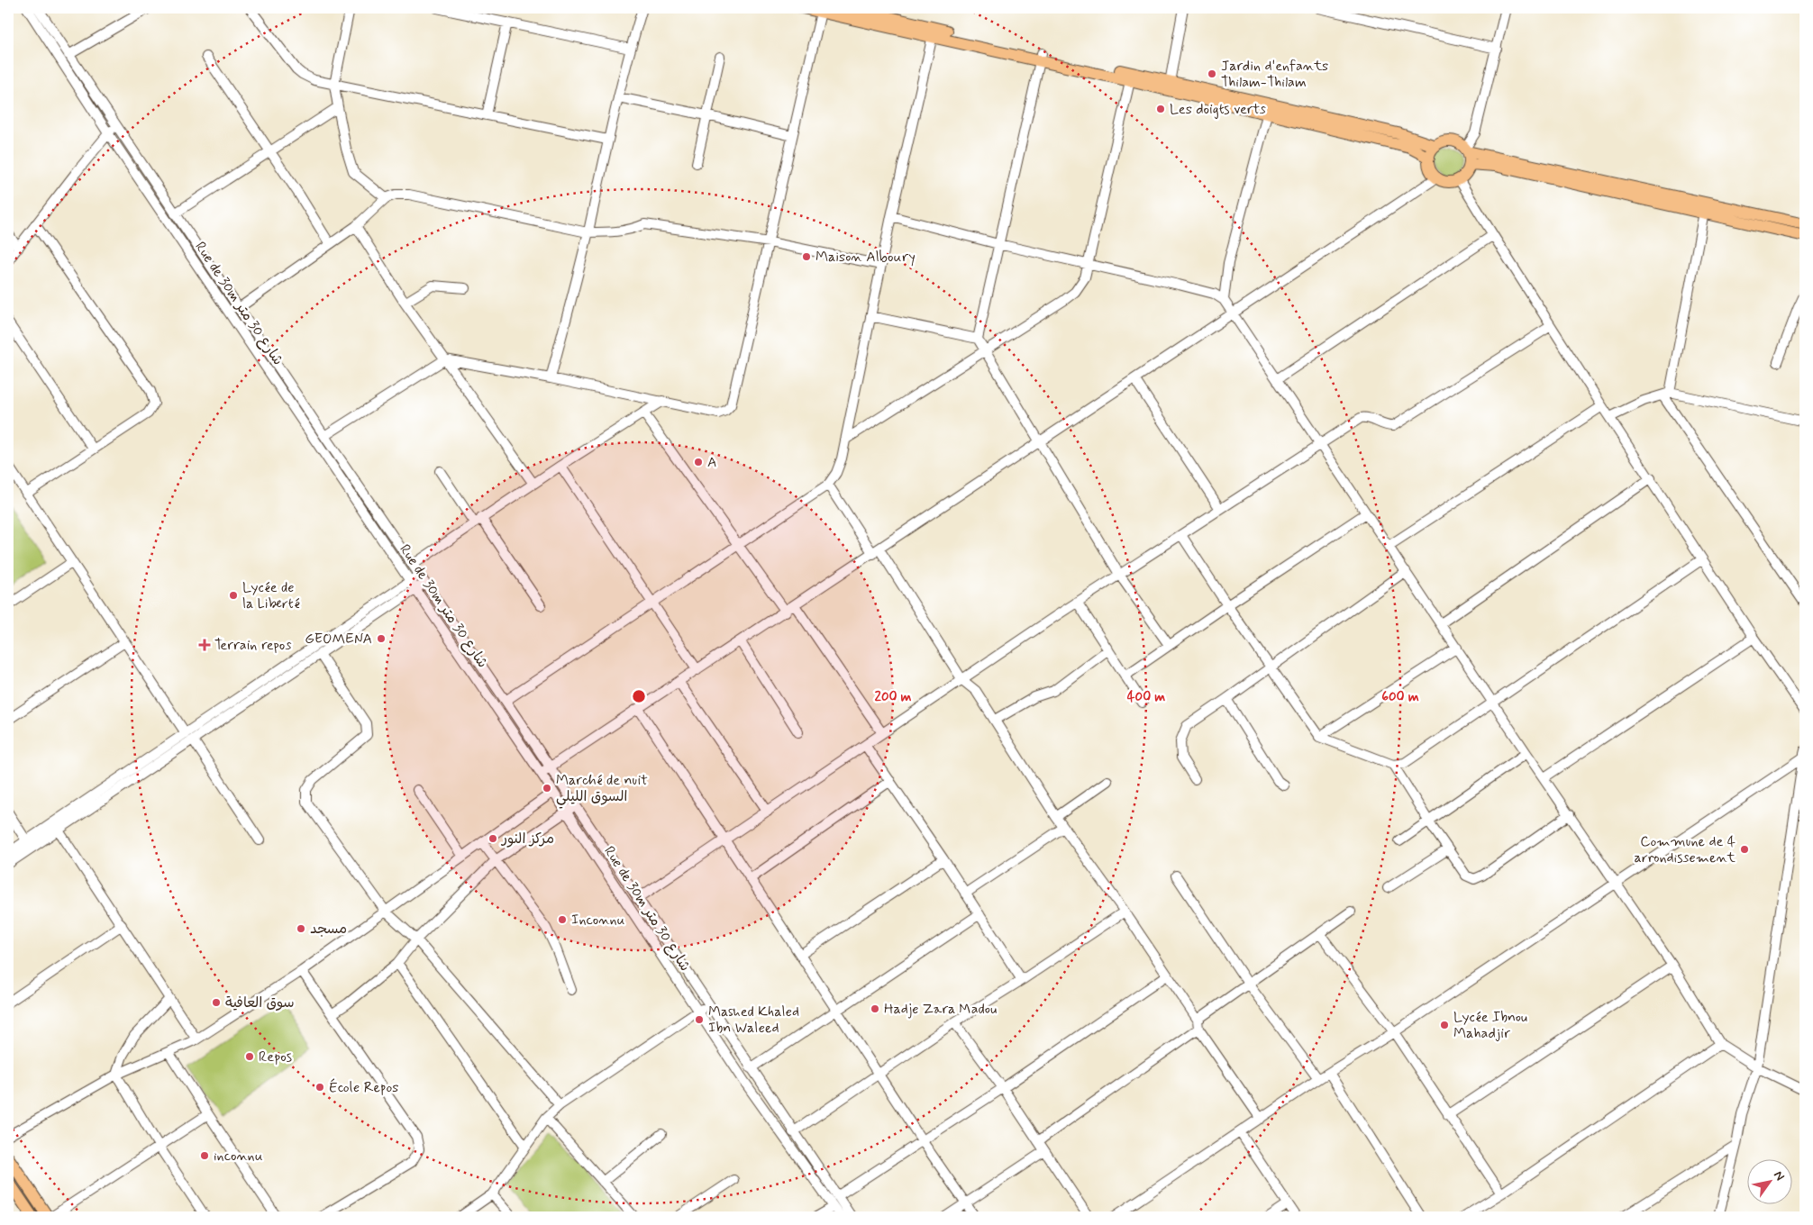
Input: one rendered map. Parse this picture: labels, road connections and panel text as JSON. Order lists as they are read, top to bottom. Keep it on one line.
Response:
{"streets":{"street":["Rue de 30m شارع 30 متر"]},"places":{"other":["Jardin d'enfants Thilam-Thilam","Les doigts verts","Maison Alboury","A","Lycée de la Liberté","GEOMENA","Marché de nuit السوق الليلي","مركز النور","Commune de 4 arrondissement","Inconnu","مسجد","سوق العافية","Hadje Zara Madou","Mashed Khaled Ibn Waleed","Lycée Ibnou Mahadjir","Repos","École Repos","inconnu"],"health":["Terrain repos"]},"north":"top right","rings":["200 m","400 m","600 m"]}
